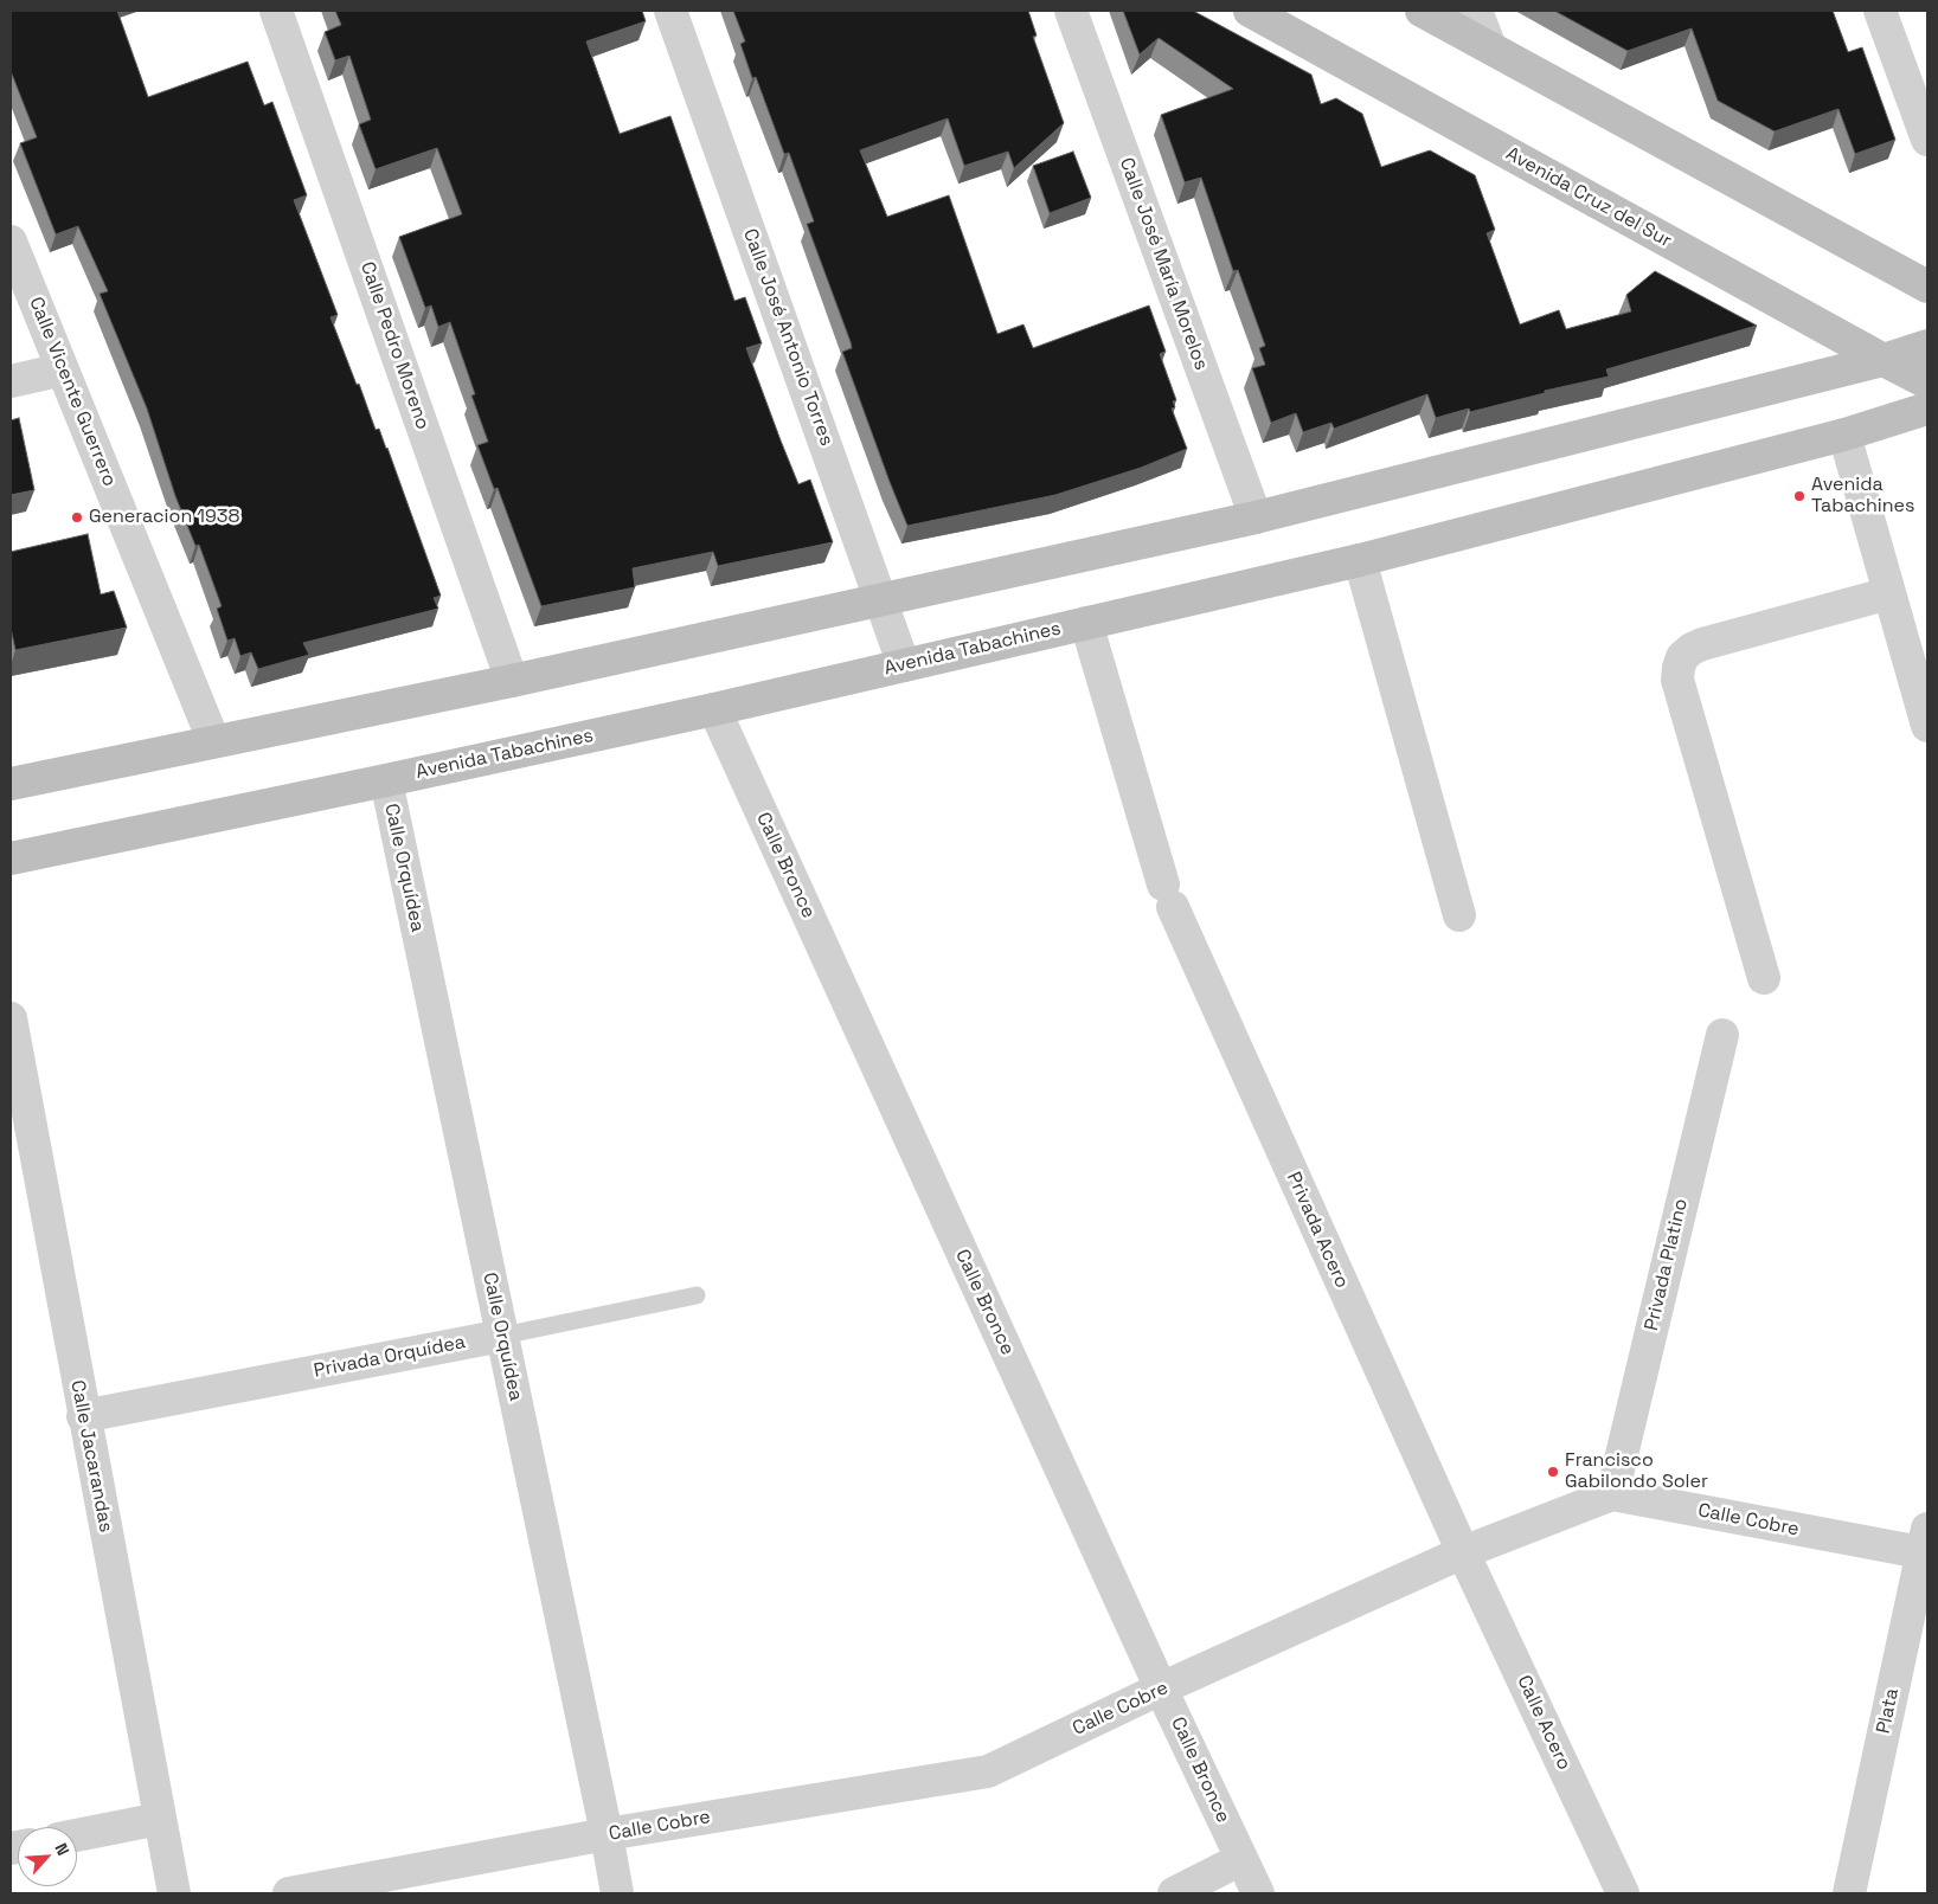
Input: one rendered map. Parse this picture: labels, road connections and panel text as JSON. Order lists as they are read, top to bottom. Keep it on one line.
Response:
{"streets":{"street":["Avenida Cruz del Sur","Calle José María Morelos","Calle José Antonio Torres","Calle Pedro Moreno","Calle Vicente Guerrero","Avenida Tabachines","Calle Bronce","Calle Orquídea","Privada Acero","Privada Platino","Privada Orquídea","Calle Jacarandas","Calle Cobre","Plata","Calle Acero"]},"crossings":[["Calle José Antonio Torres","Avenida Tabachines"],["Avenida Tabachines","Calle Bronce"],["Avenida Tabachines","Calle Orquídea"],["Avenida Tabachines","Privada Acero"],["Calle Bronce","Calle Cobre"],["Calle Orquídea","Privada Orquídea"],["Calle Orquídea","Calle Cobre"],["Privada Acero","Calle Cobre"],["Privada Acero","Calle Acero"],["Privada Platino","Calle Cobre"],["Privada Orquídea","Calle Jacarandas"],["Calle Cobre","Plata"],["Calle Cobre","Calle Acero"]],"places":["Avenida Tabachines","Generacion 1938","Francisco Gabilondo Soler"],"north":"top right"}
